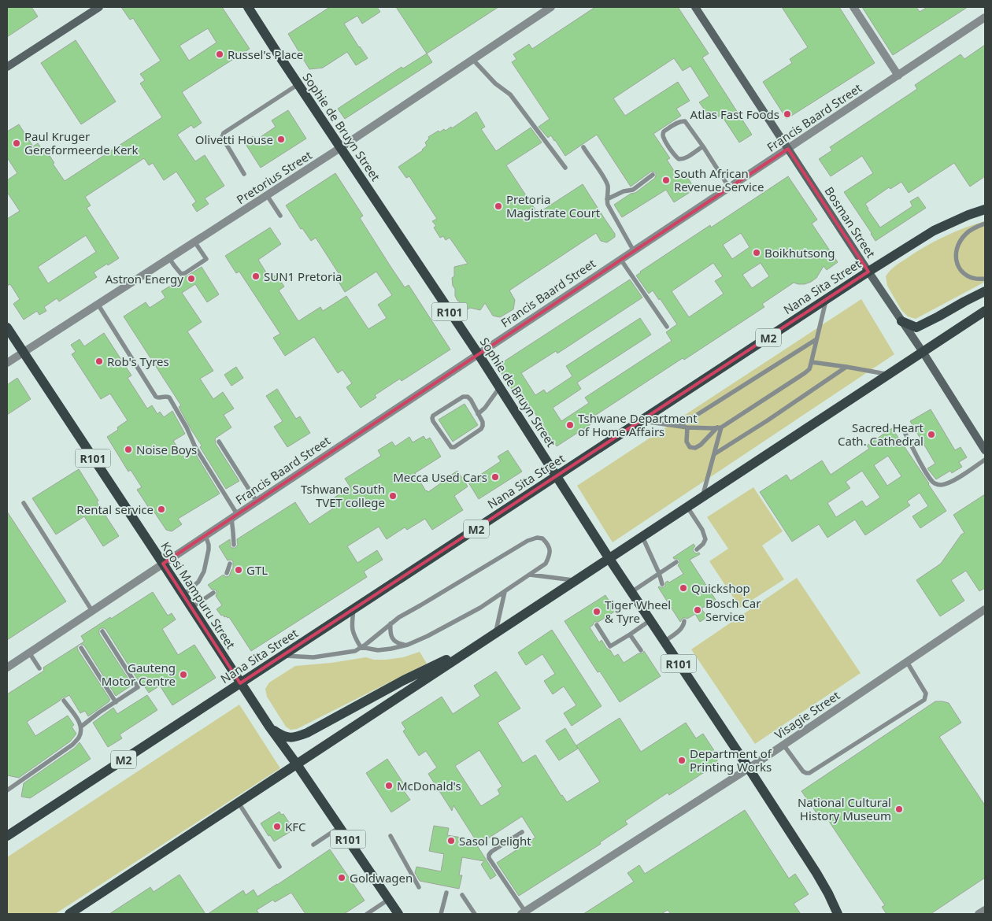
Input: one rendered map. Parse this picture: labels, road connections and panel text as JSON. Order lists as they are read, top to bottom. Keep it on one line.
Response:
{"streets":{"main road":["Sophie de Bruyn Street","Bosman Street","Nana Sita Street","R101","M2","Kgosi Mampuru Street"],"street":["Francis Baard Street","Pretorius Street","Visagie Street"]},"crossings":[["Francis Baard Street","Sophie de Bruyn Street"],["Francis Baard Street","Bosman Street"],["Francis Baard Street","Kgosi Mampuru Street"],["Sophie de Bruyn Street","Pretorius Street"],["Sophie de Bruyn Street","Nana Sita Street"],["Sophie de Bruyn Street","Visagie Street"],["Pretorius Street","Kgosi Mampuru Street"],["Bosman Street","Nana Sita Street"],["Nana Sita Street","Kgosi Mampuru Street"]],"places":["Russel's Place","Atlas Fast Foods","Olivetti House","Paul Kruger Gereformeerde Kerk","South African Revenue Service","Pretoria Magistrate Court","Boikhutsong","SUN1 Pretoria","Astron Energy","Rob's Tyres","Tshwane Department of Home Affairs","Sacred Heart Cath. Cathedral","Noise Boys","Mecca Used Cars","Tshwane South TVET college","Rental service","GTL","Quickshop","Bosch Car Service","Tiger Wheel & Tyre","Gauteng Motor Centre","Department of Printing Works","McDonald's","National Cultural History Museum","KFC","Sasol Delight","Goldwagen"]}
